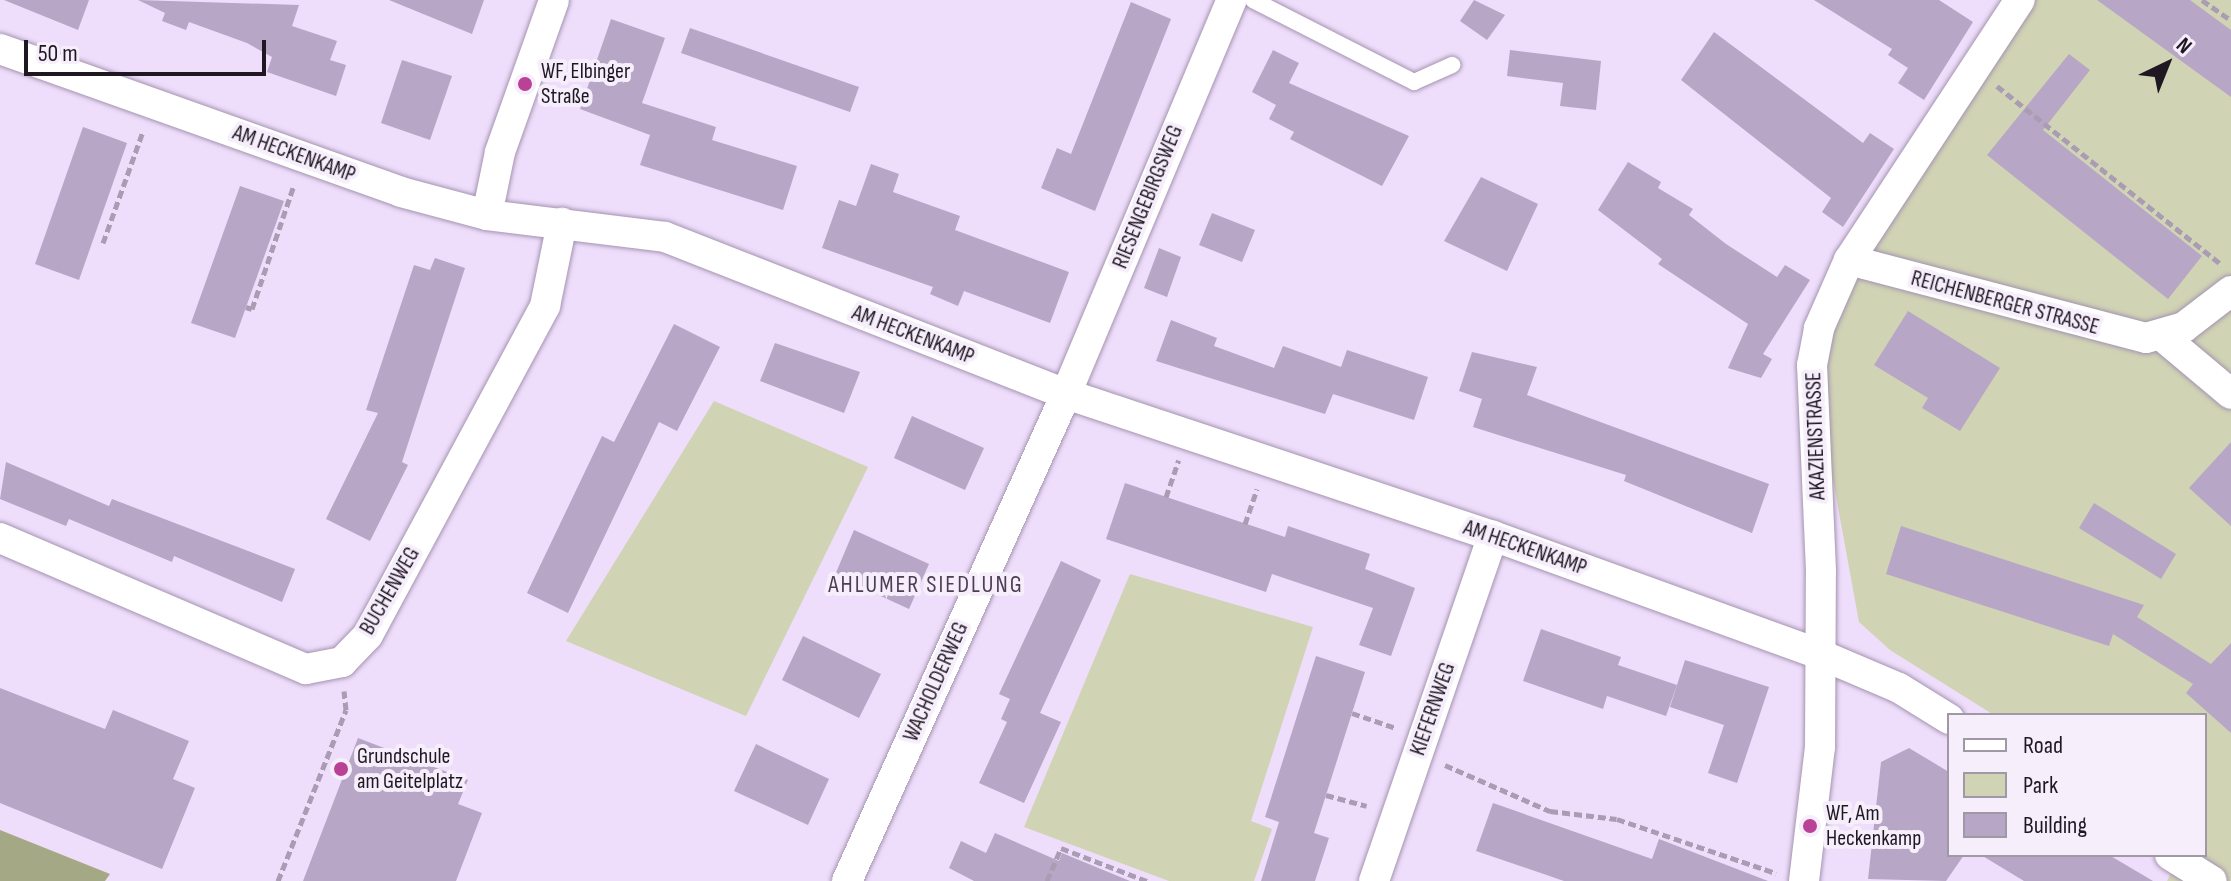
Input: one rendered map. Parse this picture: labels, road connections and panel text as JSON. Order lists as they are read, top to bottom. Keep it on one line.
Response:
{"streets":{"street":["AM HECKENKAMP","RIESENGEBIRGSWEG","REICHENBERGER STRASSE","AKAZIENSTRASSE","BUCHENWEG","WACHOLDERWEG","KIEFERNWEG"]},"crossings":[["AM HECKENKAMP","RIESENGEBIRGSWEG"],["AM HECKENKAMP","AKAZIENSTRASSE"],["AM HECKENKAMP","BUCHENWEG"],["AM HECKENKAMP","WACHOLDERWEG"],["AM HECKENKAMP","KIEFERNWEG"],["RIESENGEBIRGSWEG","WACHOLDERWEG"],["REICHENBERGER STRASSE","AKAZIENSTRASSE"]],"districts":["AHLUMER SIEDLUNG"],"places":["WF, Elbinger Straße","Grundschule am Geitelplatz","WF, Am Heckenkamp"],"legend":["Road","Park","Building"],"scale_bar":"50 m","north":"top right"}
